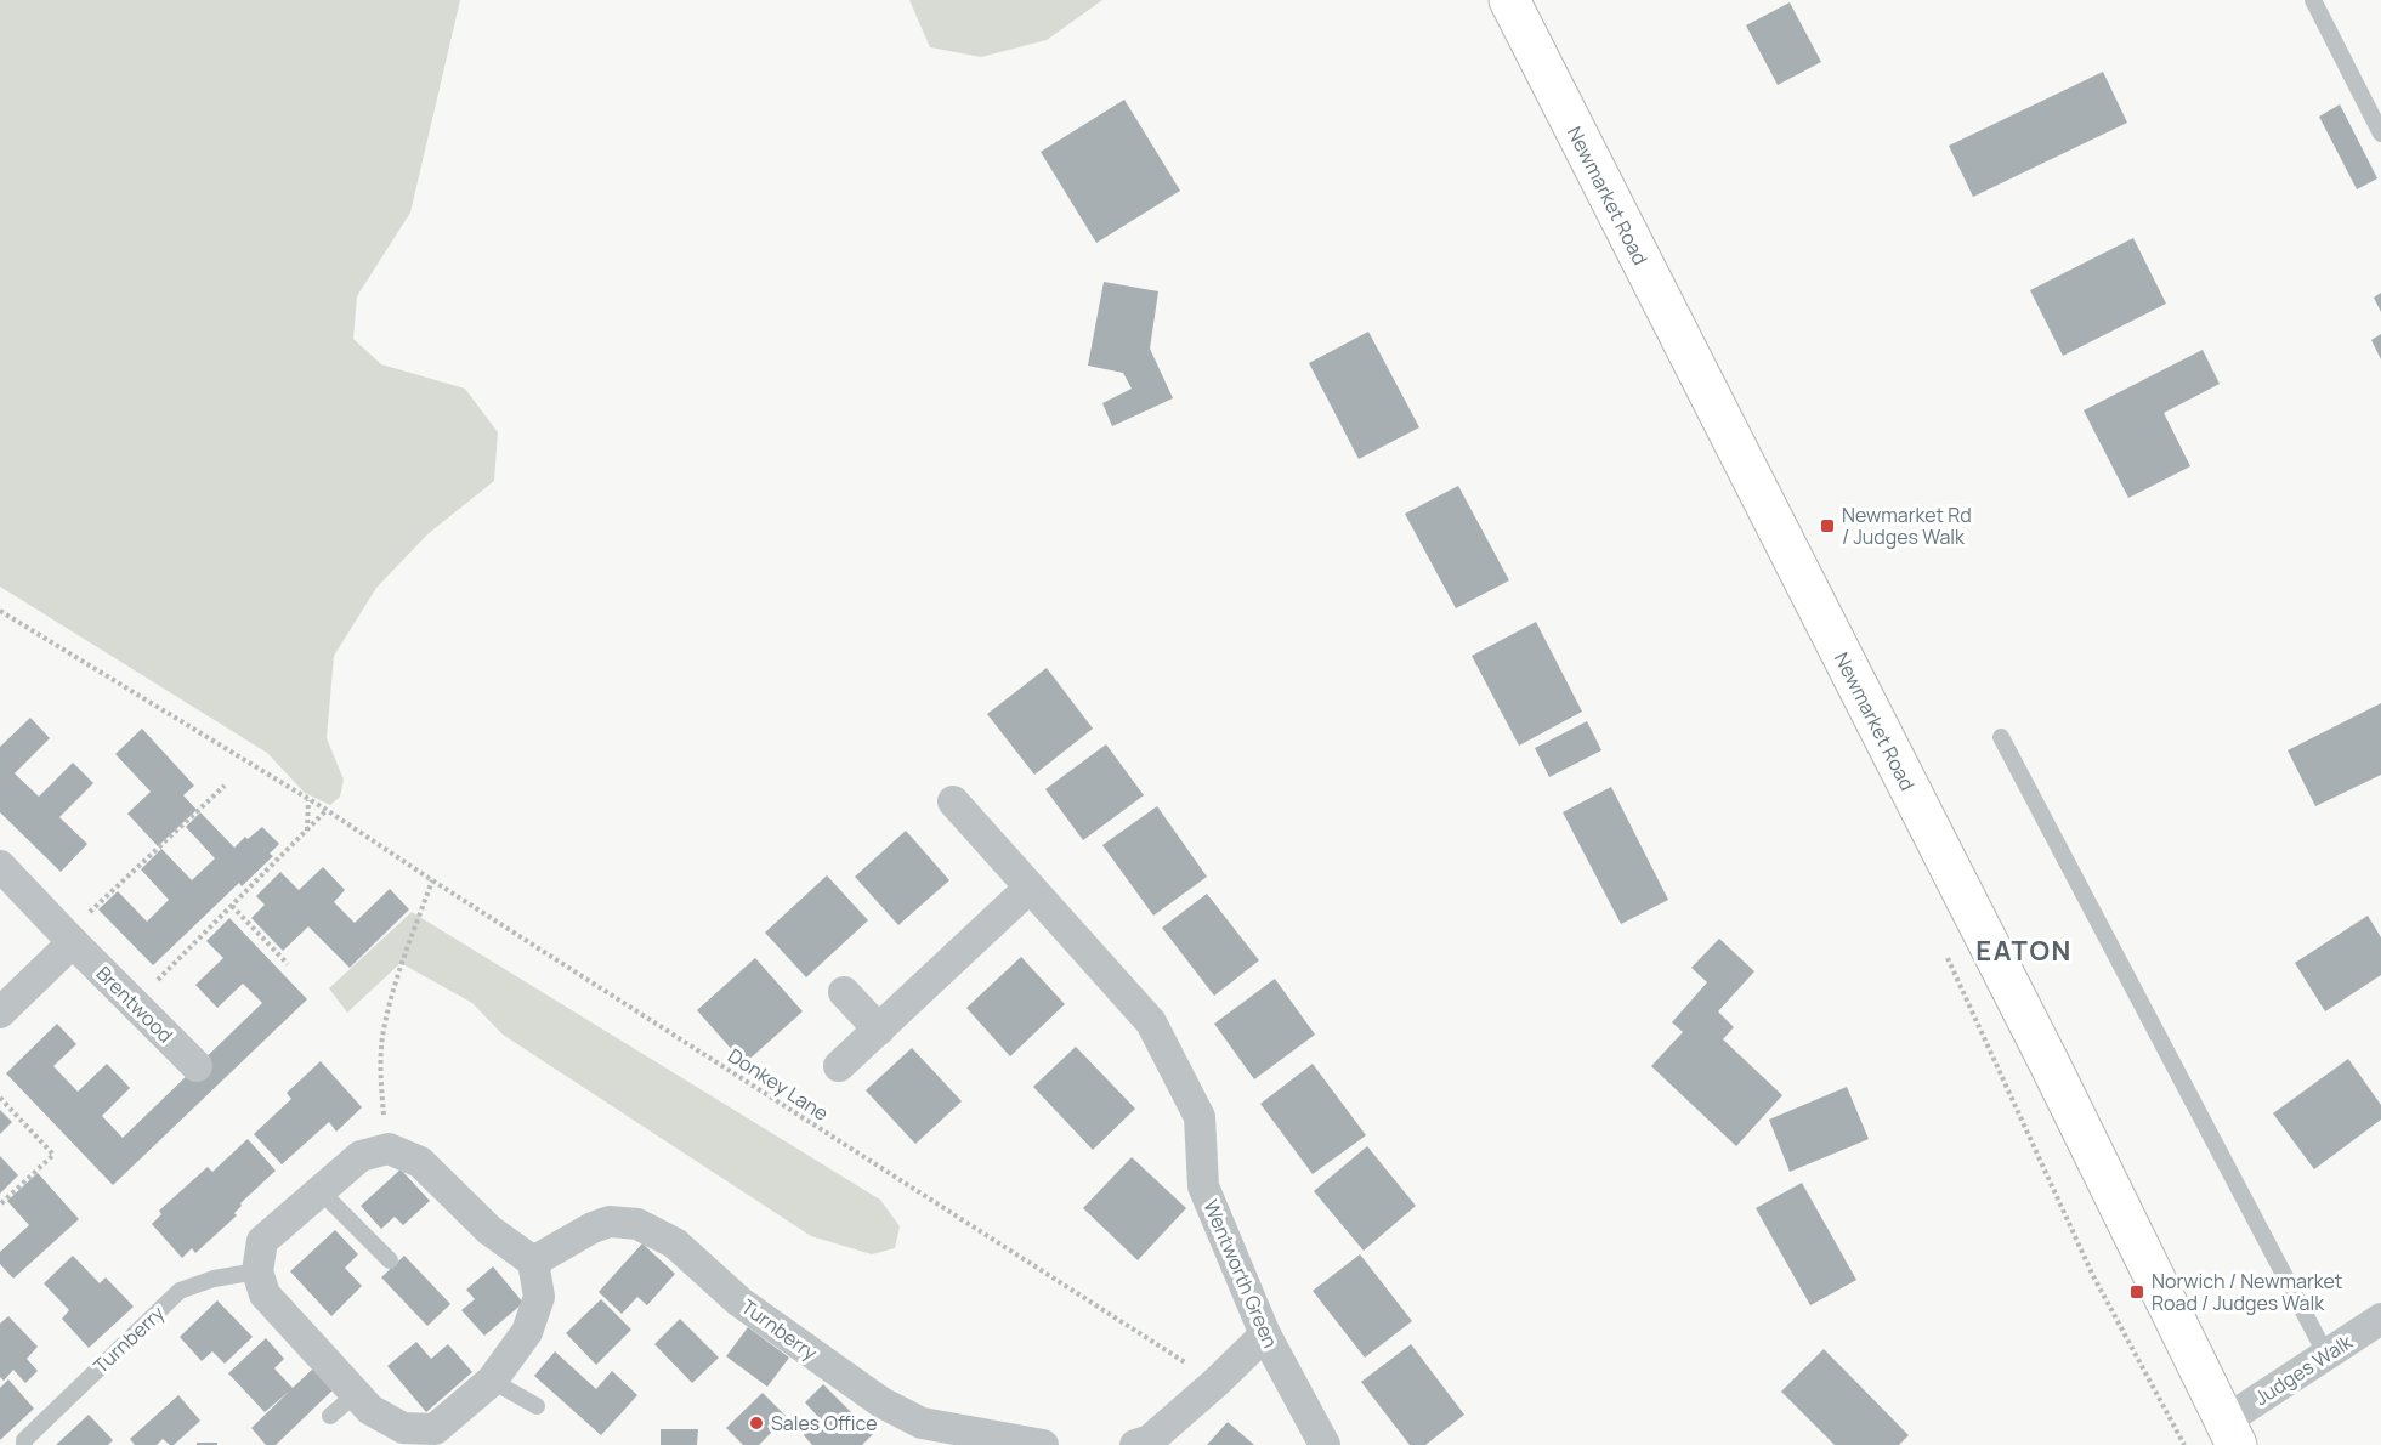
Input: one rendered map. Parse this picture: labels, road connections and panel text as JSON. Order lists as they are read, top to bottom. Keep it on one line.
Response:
{"streets":{"highway":["Newmarket Road"],"street":["Brentwood","Wentworth Green","Turnberry","Judges Walk"],"path":["Donkey Lane"]},"crossings":[["Newmarket Road","Judges Walk"]],"districts":["EATON"],"places":{"transit":["Newmarket Rd / Judges Walk","Norwich / Newmarket Road / Judges Walk"],"other":["Sales Office"]}}
